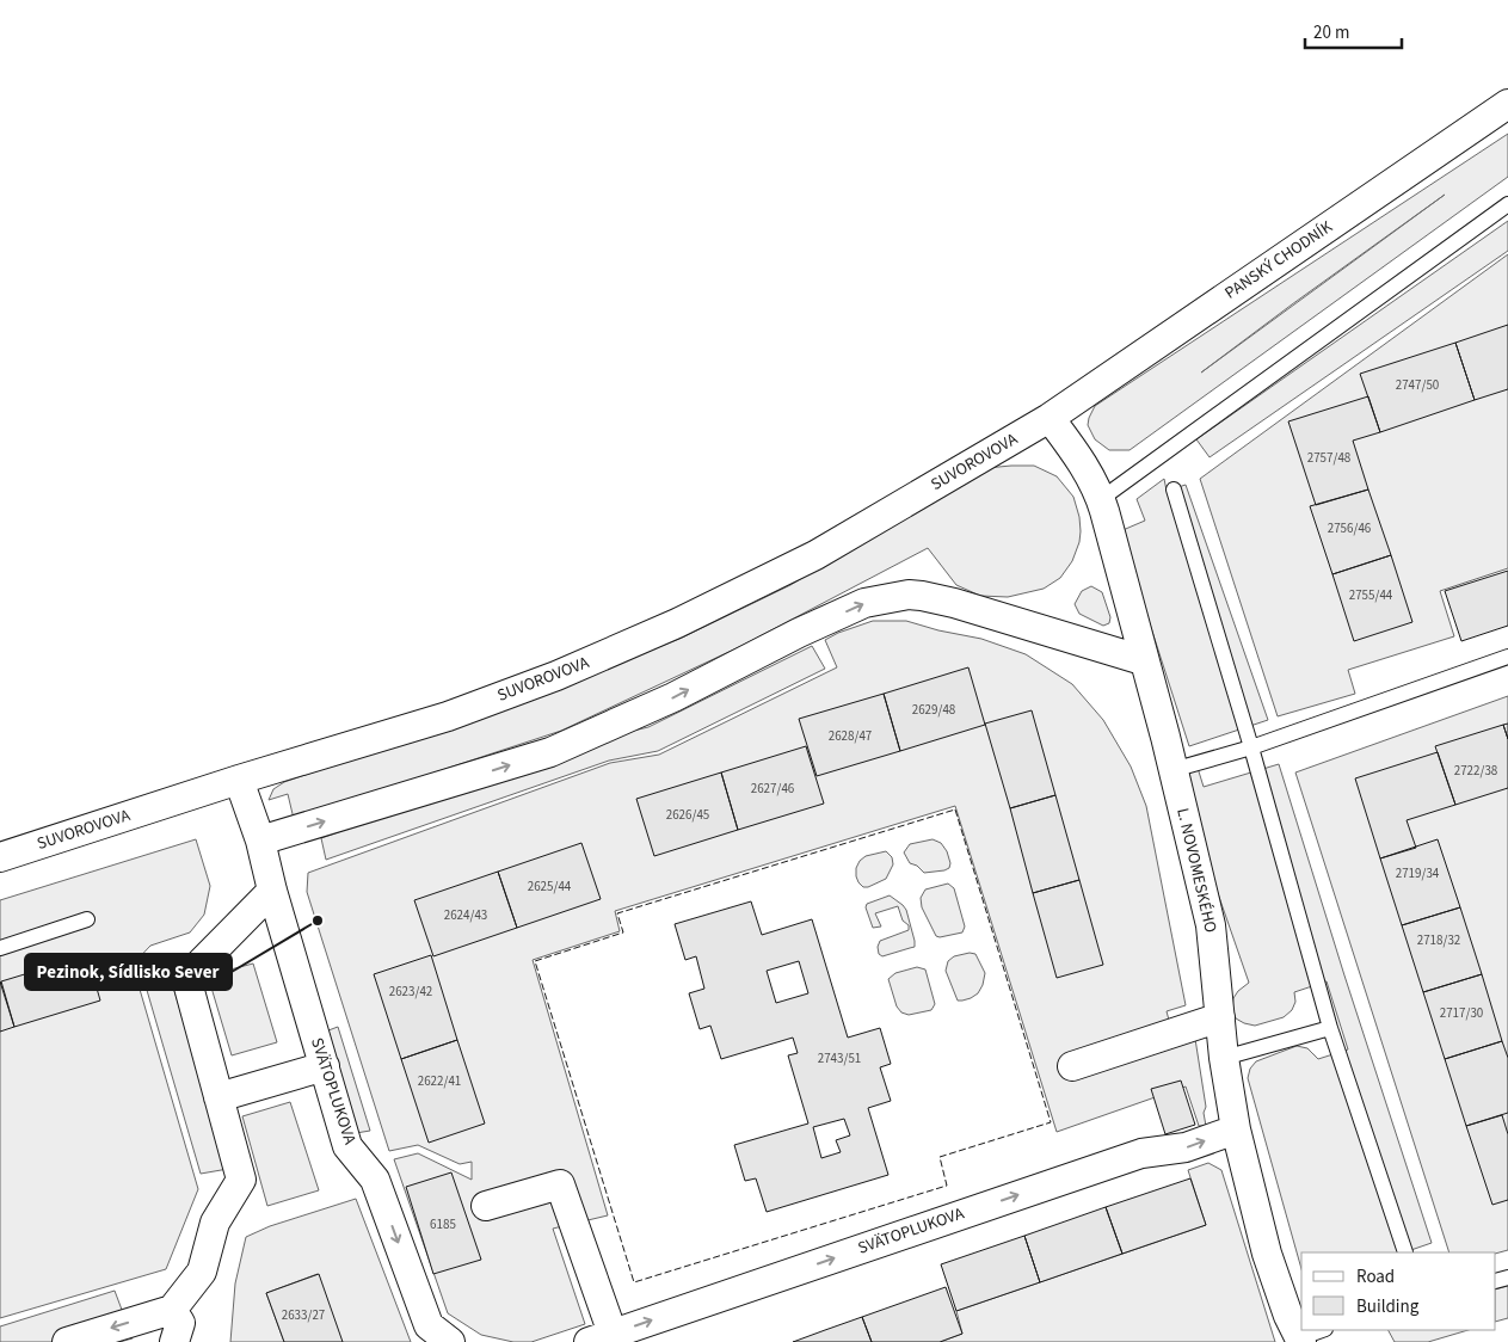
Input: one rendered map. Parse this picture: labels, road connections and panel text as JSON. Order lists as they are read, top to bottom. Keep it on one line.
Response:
{"streets":{"street":["PANSKÝ CHODNÍK","SUVOROVOVA","L. NOVOMESKÉHO","SVÄTOPLUKOVA"]},"crossings":[["PANSKÝ CHODNÍK","SUVOROVOVA"],["PANSKÝ CHODNÍK","L. NOVOMESKÉHO"],["SUVOROVOVA","L. NOVOMESKÉHO"],["SUVOROVOVA","SVÄTOPLUKOVA"],["L. NOVOMESKÉHO","SVÄTOPLUKOVA"]],"places":["Pezinok, Sídlisko Sever"],"house_numbers":["2747/50","2757/48","2756/46","2755/44","2629/48","2628/47","2722/38","2627/46","2626/45","2719/34","2625/44","2624/43","2718/32","2623/42","2717/30","2743/51","2622/41","6185","2633/27"],"legend":["Road","Building"],"scale_bar":"20 m"}
